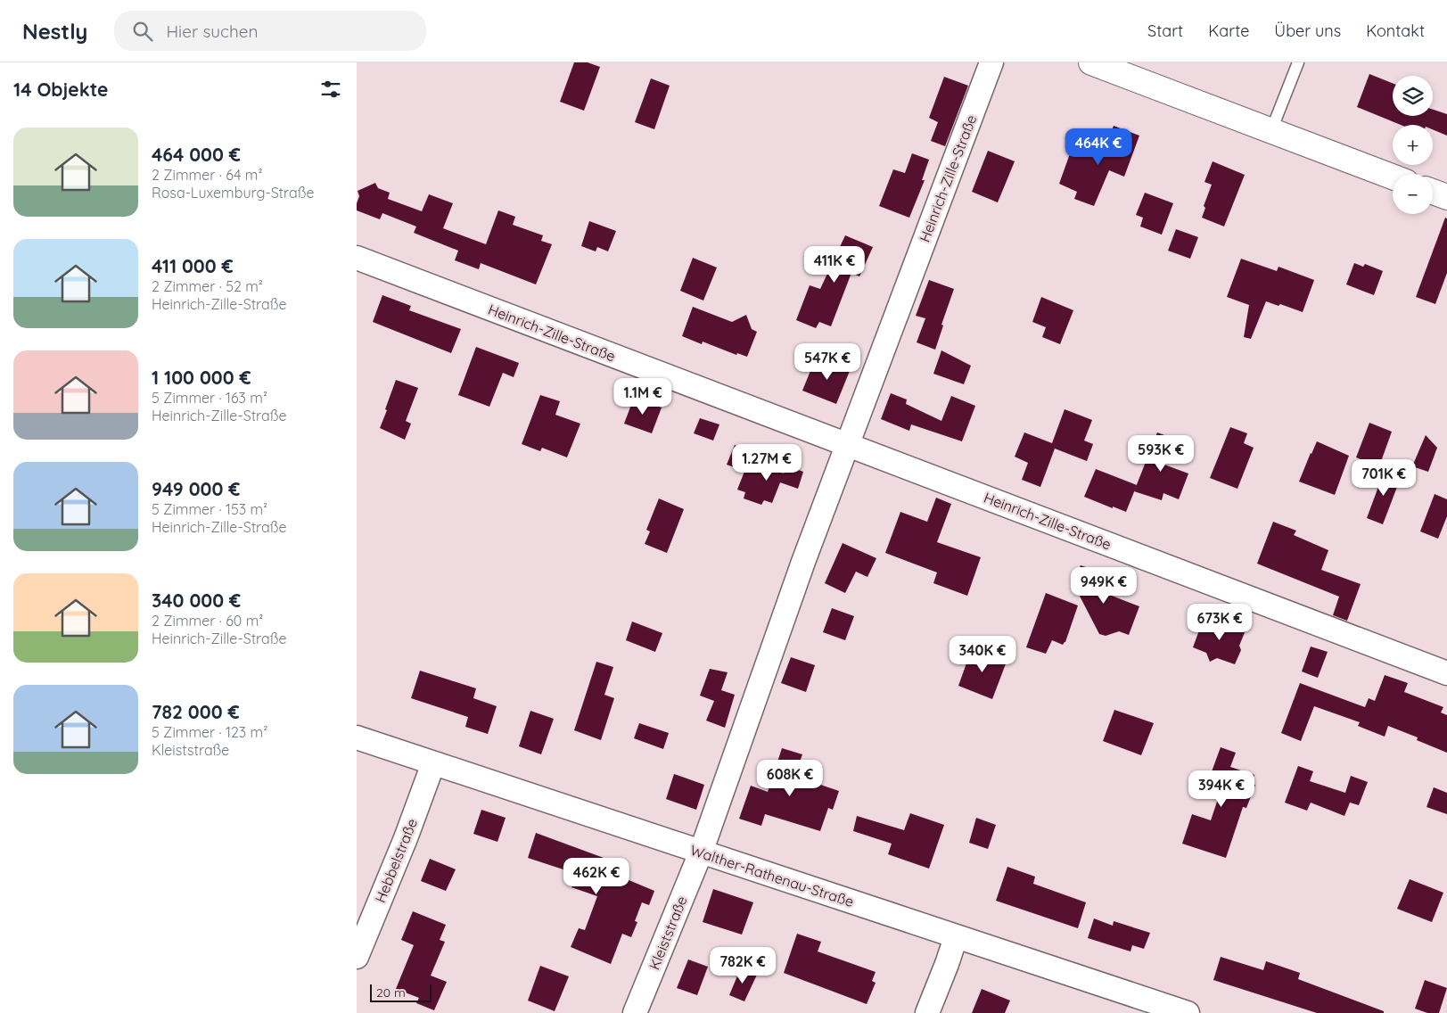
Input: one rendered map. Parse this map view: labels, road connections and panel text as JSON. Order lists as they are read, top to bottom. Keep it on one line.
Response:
{"streets":{"street":["Heinrich-Zille-Straße","Hebbelstraße","Walther-Rathenau-Straße","Kleiststraße"]},"crossings":[["Heinrich-Zille-Straße","Walther-Rathenau-Straße"],["Heinrich-Zille-Straße","Kleiststraße"],["Hebbelstraße","Walther-Rathenau-Straße"],["Walther-Rathenau-Straße","Kleiststraße"]],"scale_bar":"20 m","page":{"header":"Nestly","search":"Hier suchen","nav":["Start","Karte","Über uns","Kontakt"],"heading":"14 Objekte","map_buttons":["+","−"],"list":[{"name":"464 000 €","note":"2 Zimmer · 64 m² · Rosa-Luxemburg-Straße"},{"name":"411 000 €","note":"2 Zimmer · 52 m² · Heinrich-Zille-Straße"},{"name":"1 100 000 €","note":"5 Zimmer · 163 m² · Heinrich-Zille-Straße"},{"name":"949 000 €","note":"5 Zimmer · 153 m² · Heinrich-Zille-Straße"},{"name":"340 000 €","note":"2 Zimmer · 60 m² · Heinrich-Zille-Straße"},{"name":"782 000 €","note":"5 Zimmer · 123 m² · Kleiststraße"}],"price":["464K €","411K €","547K €","1.1M €","593K €","1.27M €","701K €","949K €","673K €","340K €","608K €","394K €","462K €","782K €"],"scale":"20 m"}}
